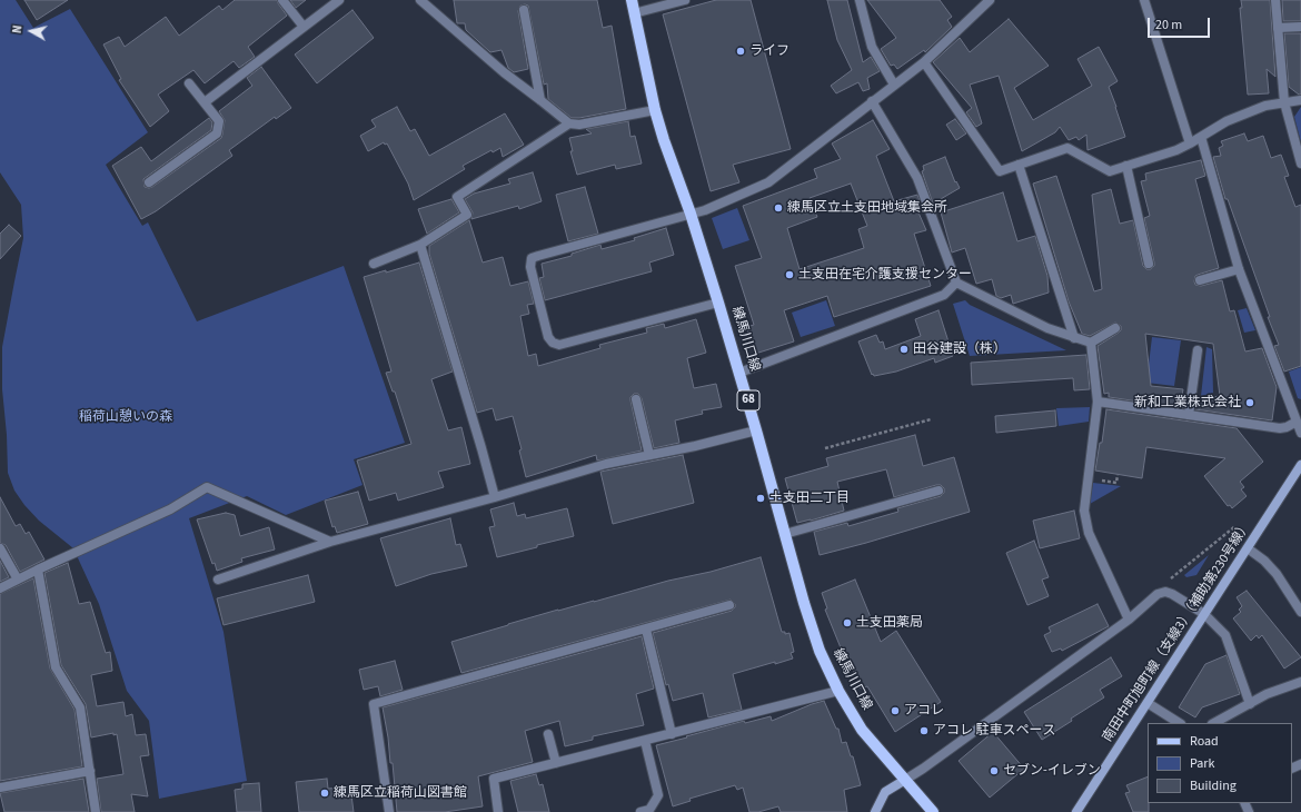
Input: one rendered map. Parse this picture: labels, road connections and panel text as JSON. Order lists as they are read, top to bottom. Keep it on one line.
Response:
{"streets":{"main road":["練馬川口線","68","南田中町旭町線（支線3）（補助第230号線）"]},"parks":["稲荷山憩いの森"],"places":["ライフ","練馬区立土支田地域集会所","土支田在宅介護支援センター","田谷建設（株）","新和工業株式会社","土支田二丁目","土支田薬局","アコレ","アコレ 駐車スペース","セブン-イレブン","練馬区立稲荷山図書館"],"legend":["Road","Park","Building"],"scale_bar":"20 m","north":"left"}
